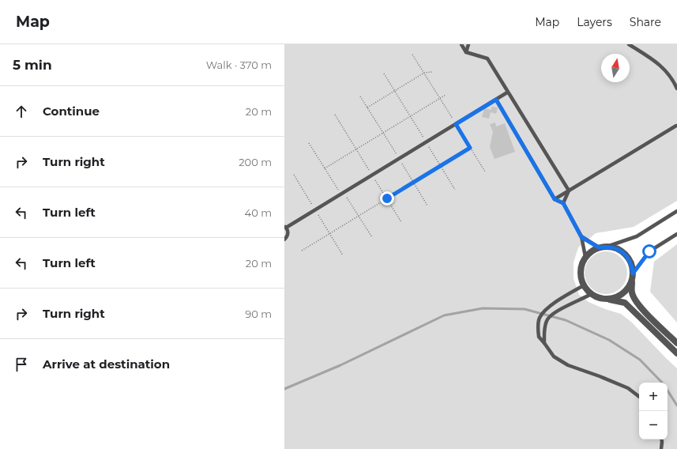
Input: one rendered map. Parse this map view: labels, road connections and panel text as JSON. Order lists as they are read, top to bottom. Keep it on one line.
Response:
{"north":"top","page":{"header":"Map","nav":["Map","Layers","Share"],"heading":["5 min","Walk · 370 m"],"list":[["Continue","20 m"],["Turn right","200 m"],["Turn left","40 m"],["Turn left","20 m"],["Turn right","90 m"],"Arrive at destination"],"map_buttons":["+","−"]}}
